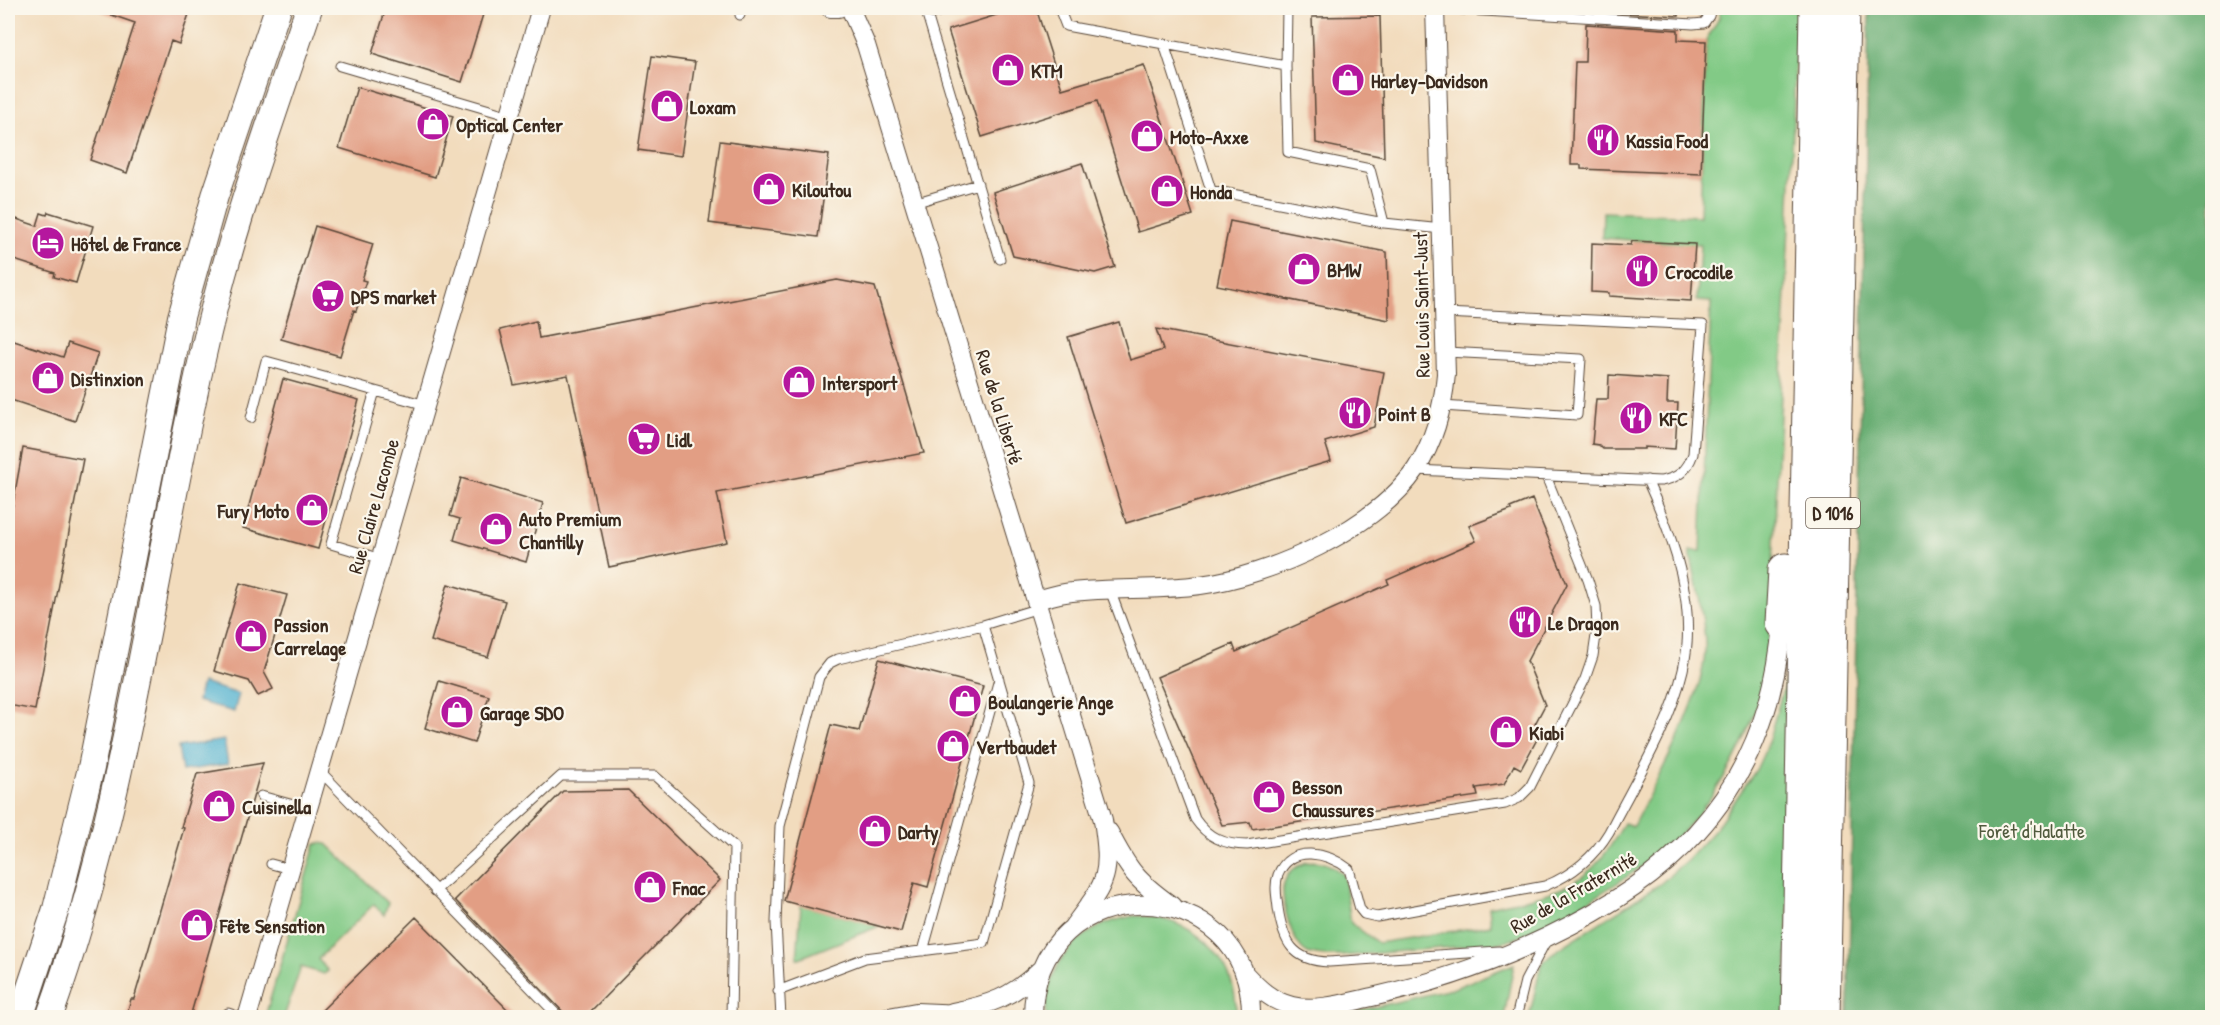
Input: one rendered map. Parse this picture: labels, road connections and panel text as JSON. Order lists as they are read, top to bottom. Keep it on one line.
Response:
{"streets":{"highway":["D 1016"],"street":["Rue Louis Saint-Just","Rue de la Liberté","Rue Claire Lacombe","Rue de la Fraternité"]},"crossings":[["Rue Louis Saint-Just","Rue de la Liberté"]],"parks":["Forêt d'Halatte"],"places":{"shop":["KTM","Harley-Davidson","Loxam","Optical Center","Moto-Axxe","Kiloutou","Honda","BMW","Distinxion","Intersport","Fury Moto","Auto Premium Chantilly","Passion Carrelage","Boulangerie Ange","Garage SDO","Kiabi","Vertbaudet","Besson Chaussures","Cuisinella","Darty","Fnac","Fête Sensation"],"restaurant":["Kassia Food","Crocodile","Point B","KFC","Le Dragon"],"hotel":["Hôtel de France"],"supermarket":["DPS market","Lidl"]}}
